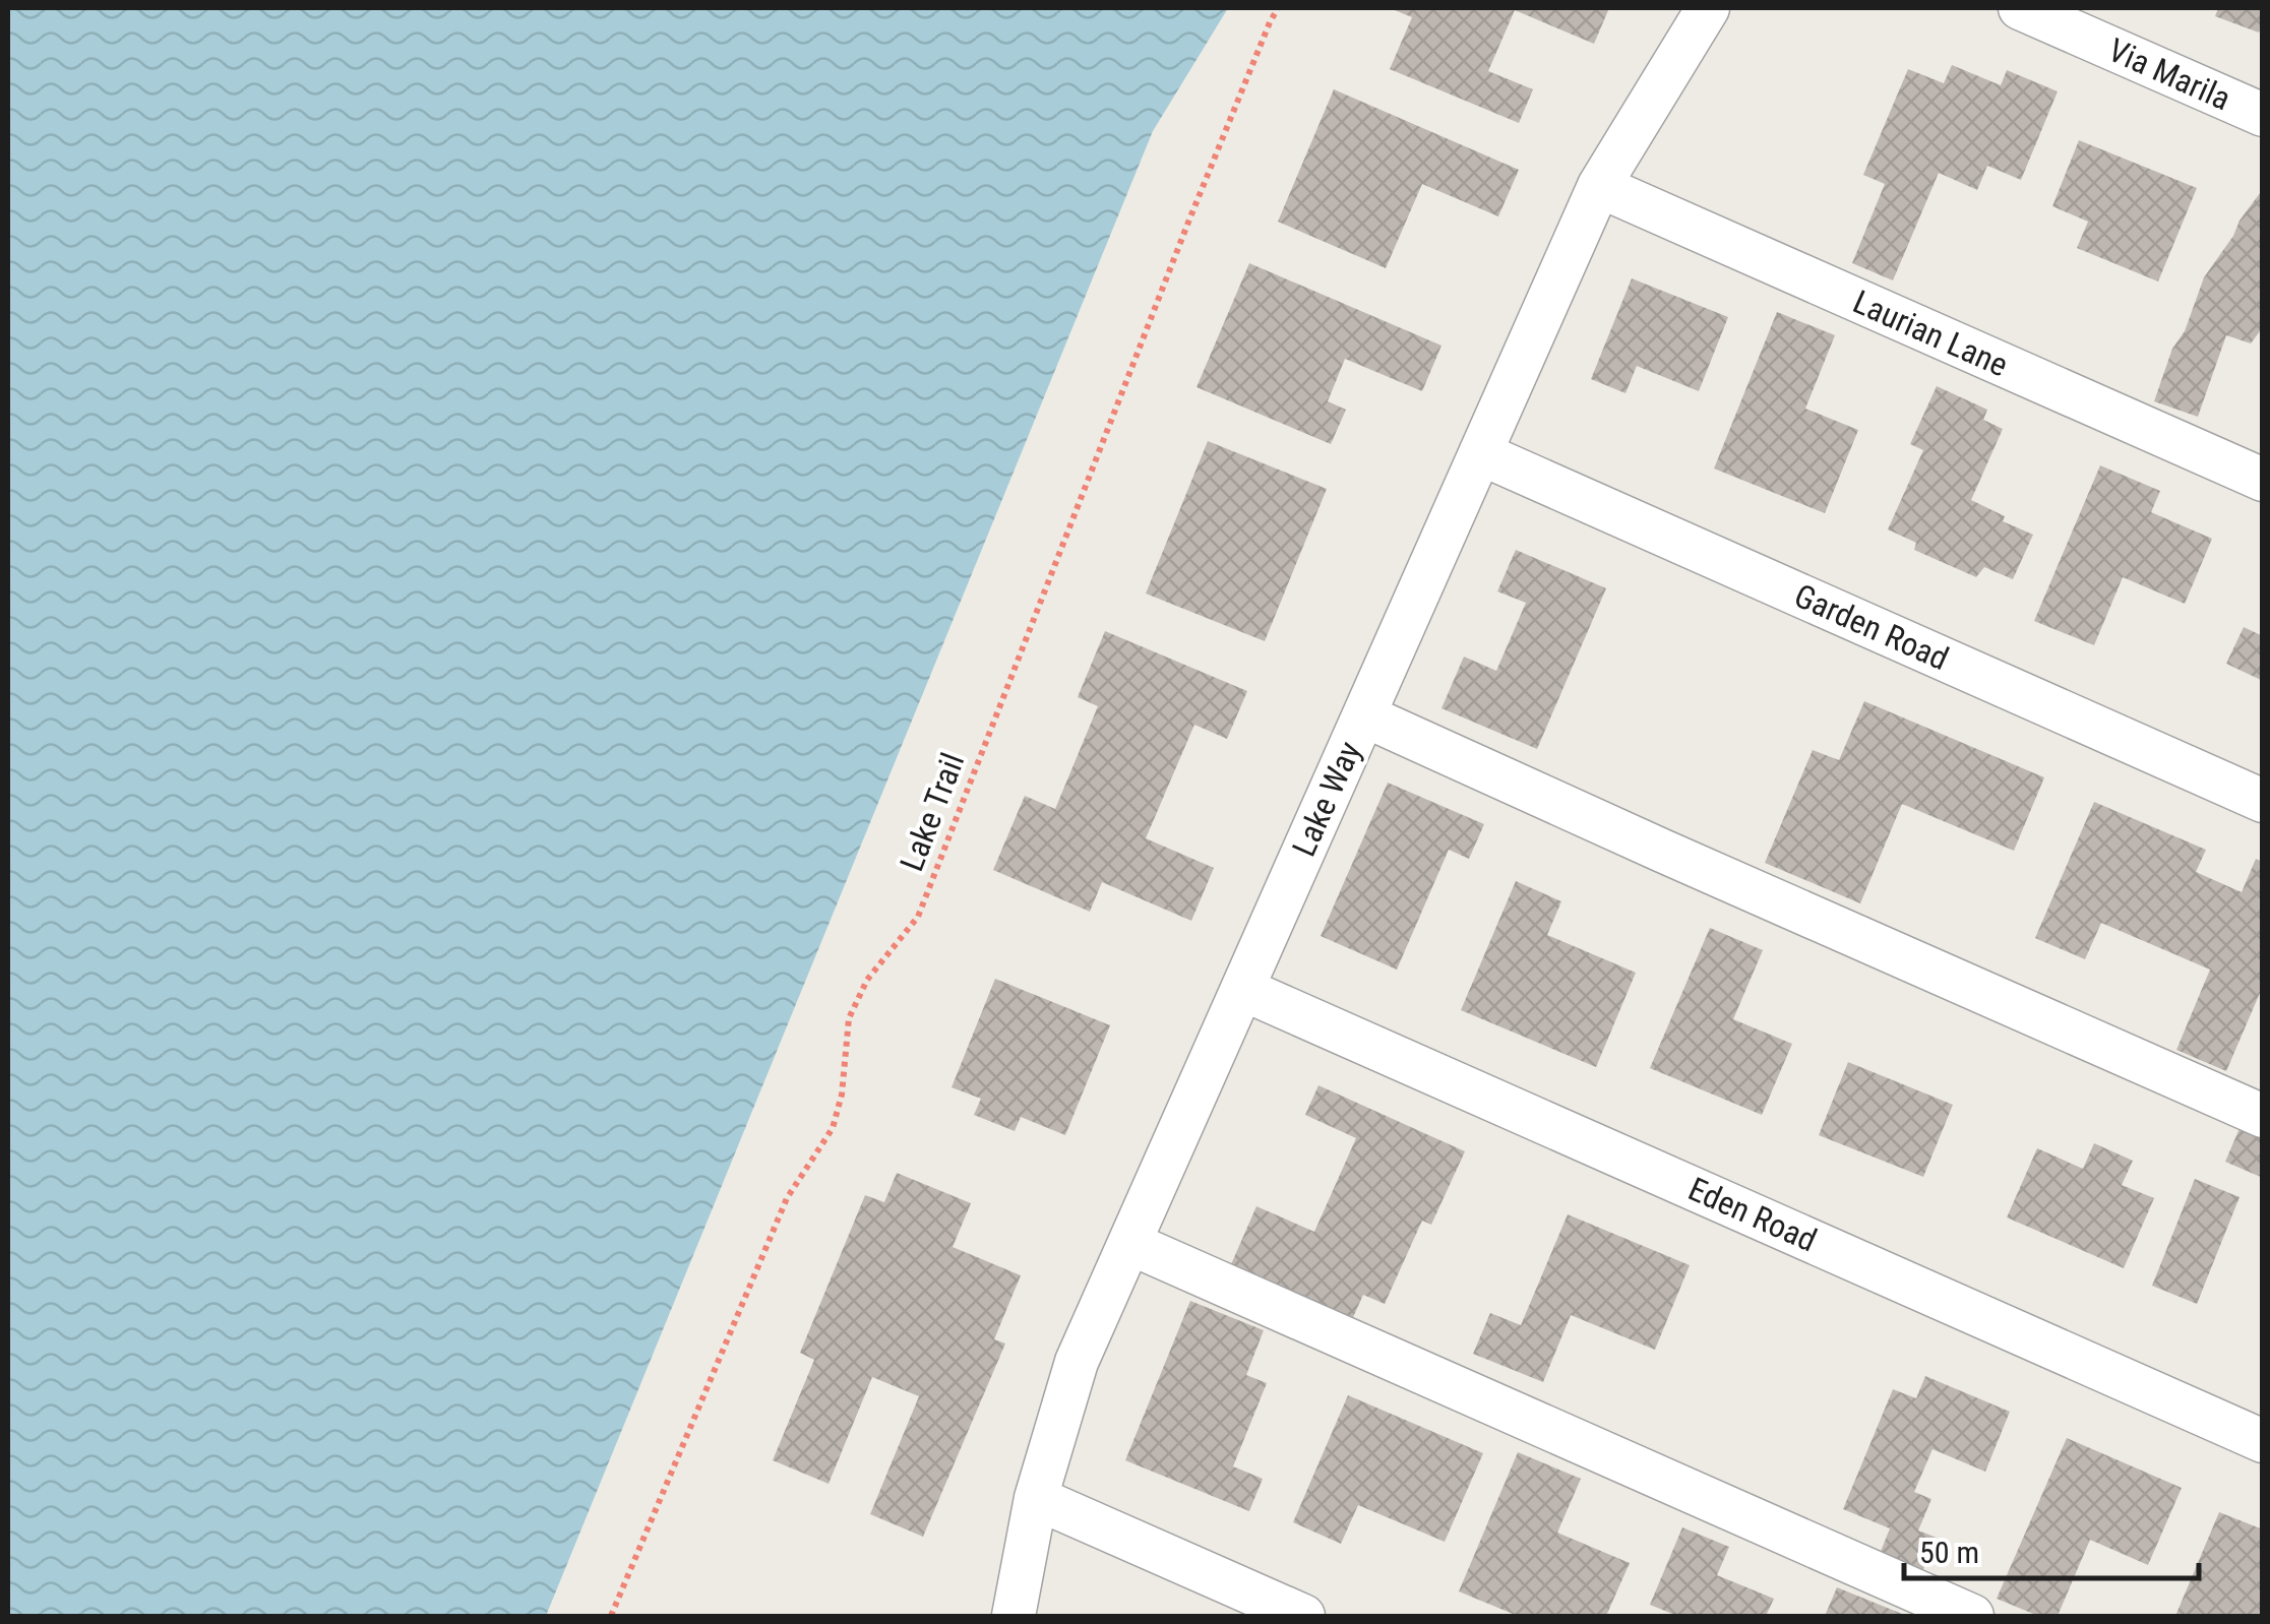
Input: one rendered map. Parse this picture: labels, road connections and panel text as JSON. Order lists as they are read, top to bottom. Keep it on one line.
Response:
{"streets":{"street":["Via Marila","Laurian Lane","Garden Road","Lake Way","Eden Road"],"path":["Lake Trail"]},"crossings":[["Laurian Lane","Lake Way"],["Garden Road","Lake Way"],["Lake Way","Eden Road"]],"scale_bar":"50 m"}
